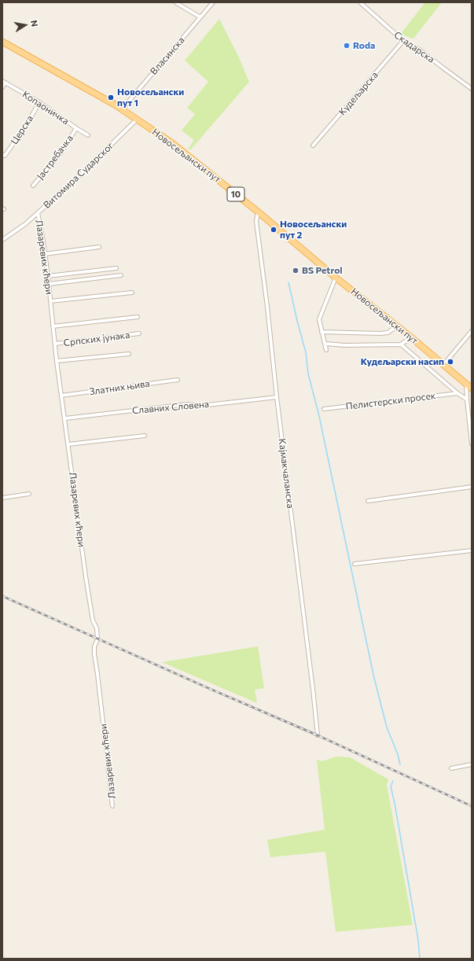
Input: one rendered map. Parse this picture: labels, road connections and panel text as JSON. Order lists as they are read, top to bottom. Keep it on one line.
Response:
{"streets":{"main road":["Новосељански пут","10"],"street":["Скадарска","Власинска","Кудељарска","Копаоничка","Церска","Јастребачка","Витомира Сударског","Лазаревих кћери","Српских јунака","Златних њива","Пелистерски просек","Славних Словена","Кајмакчаланска"]},"crossings":[["Скадарска","Кудељарска"],["Власинска","Новосељански пут"],["Копаоничка","Церска"],["Копаоничка","Јастребачка"],["Новосељански пут","Витомира Сударског"],["Новосељански пут","Кајмакчаланска"],["Витомира Сударског","Лазаревих кћери"],["Лазаревих кћери","Српских јунака"],["Лазаревих кћери","Златних њива"],["Лазаревих кћери","Славних Словена"],["Славних Словена","Кајмакчаланска"]],"places":["Roda","Новосељански пут 1","Новосељански пут 2","BS Petrol","Кудељарски насип"],"north":"right"}
